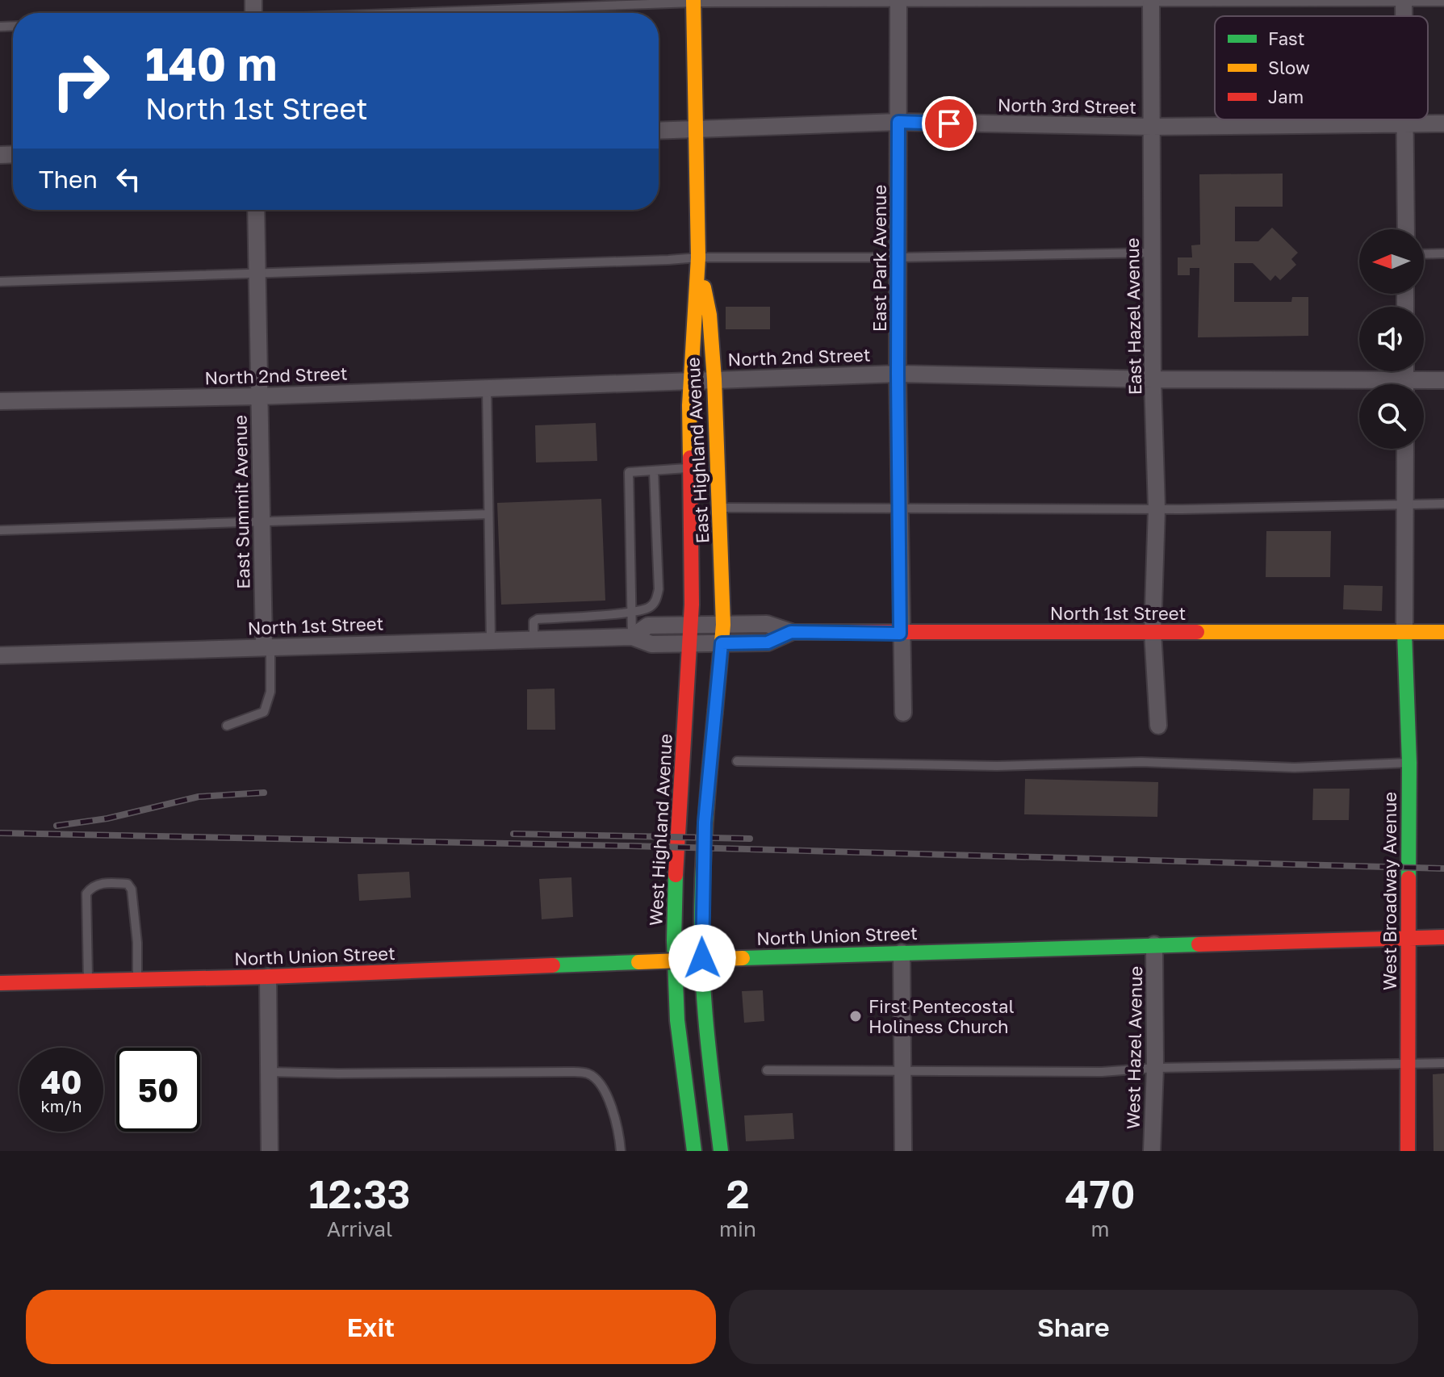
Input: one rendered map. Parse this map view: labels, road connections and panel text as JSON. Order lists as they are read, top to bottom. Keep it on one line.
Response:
{"streets":{"main road":["East Highland Avenue","North 1st Street","West Highland Avenue","West Broadway Avenue","North Union Street"],"street":["North 3rd Street","East Park Avenue","East Hazel Avenue","North 2nd Street","East Summit Avenue","West Hazel Avenue"]},"crossings":[["North 3rd Street","East Park Avenue"],["North 3rd Street","East Hazel Avenue"],["North 3rd Street","East Highland Avenue"],["East Park Avenue","North 2nd Street"],["East Park Avenue","North 1st Street"],["East Hazel Avenue","North 2nd Street"],["East Hazel Avenue","North 1st Street"],["North 2nd Street","East Highland Avenue"],["North 2nd Street","East Summit Avenue"],["East Highland Avenue","North 1st Street"],["East Highland Avenue","West Highland Avenue"],["East Summit Avenue","North 1st Street"],["North 1st Street","West Highland Avenue"],["North 1st Street","West Broadway Avenue"],["West Broadway Avenue","North Union Street"],["North Union Street","West Hazel Avenue"]],"places":["First Pentecostal Holiness Church"],"legend":["Fast","Slow","Jam"],"north":"left","page":{"turn":["140 m","North 1st Street"],"then":"Then","speed":"40 km/h","limit":"50","eta":["12:33","Arrival","2","min","470","m"],"buttons":["Exit","Share"]}}
